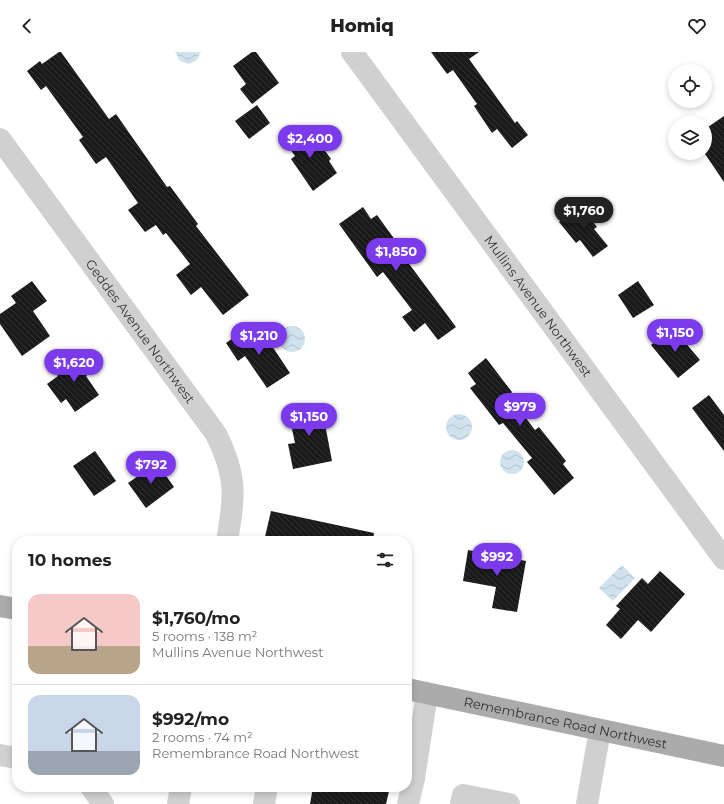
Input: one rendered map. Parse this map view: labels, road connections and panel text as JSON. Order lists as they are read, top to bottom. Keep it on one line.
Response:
{"streets":{"main road":["Remembrance Road Northwest"],"street":["Mullins Avenue Northwest","Geddes Avenue Northwest"]},"page":{"header":"Homiq","price":["$2,400","$1,760","$1,850","$1,150","$1,210","$1,620","$979","$1,150","$792","$992"],"heading":"10 homes","list":[{"name":"$1,760/mo","note":"5 rooms · 138 m² · Mullins Avenue Northwest"},{"name":"$992/mo","note":"2 rooms · 74 m² · Remembrance Road Northwest"}]}}
